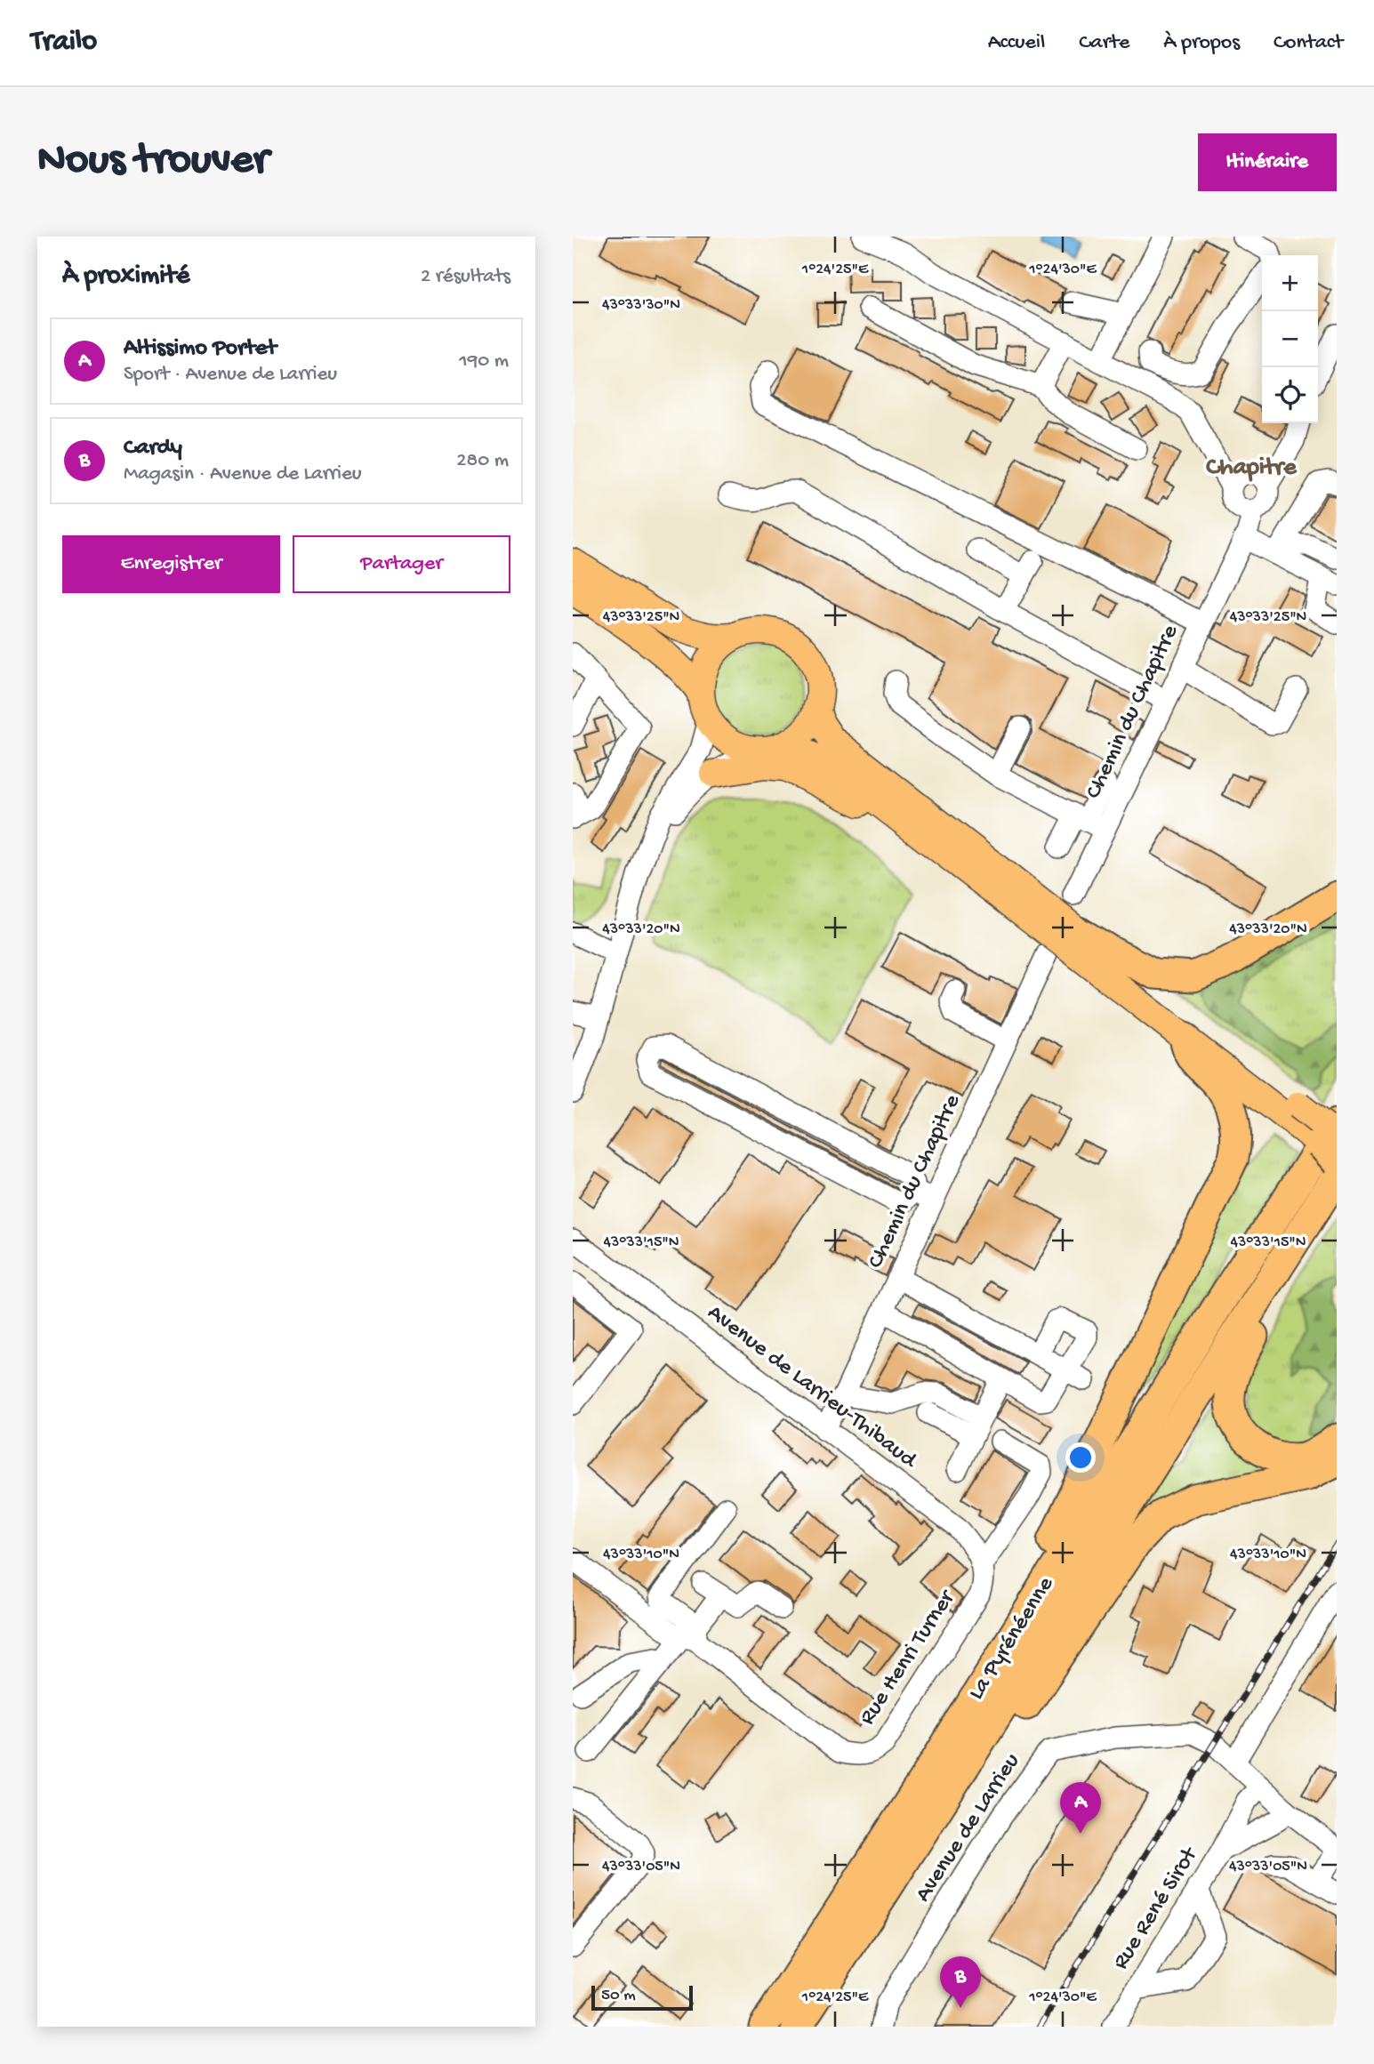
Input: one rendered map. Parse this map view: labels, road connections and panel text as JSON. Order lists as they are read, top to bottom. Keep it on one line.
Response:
{"streets":{"highway":["La Pyrénéenne"],"street":["Chemin du Chapitre","Avenue de Larrieu-Thibaud","Rue Henri Turner","Avenue de Larrieu","Rue René Sirot"]},"crossings":[["Chemin du Chapitre","Avenue de Larrieu-Thibaud"],["Avenue de Larrieu-Thibaud","Rue Henri Turner"],["Avenue de Larrieu","Rue René Sirot"]],"districts":["Chapitre"],"scale_bar":"50 m","page":{"header":"Trailo","nav":["Accueil","Carte","À propos","Contact"],"buttons":["Itinéraire",["Enregistrer","Partager"]],"title":"Nous trouver","heading":["À proximité","2 résultats"],"map_buttons":["+","−"],"list":[{"mark":"A","name":"Altissimo Portet","note":"Sport · Avenue de Larrieu","value":"190 m"},{"mark":"B","name":"Cardy","note":"Magasin · Avenue de Larrieu","value":"280 m"}],"pins":["A","B"],"scale":"50 m"},"coordinates":["1°24'25\"E","1°24'30\"E","43°33'30\"N","43°33'25\"N","43°33'20\"N","43°33'15\"N","43°33'10\"N","43°33'05\"N"]}
